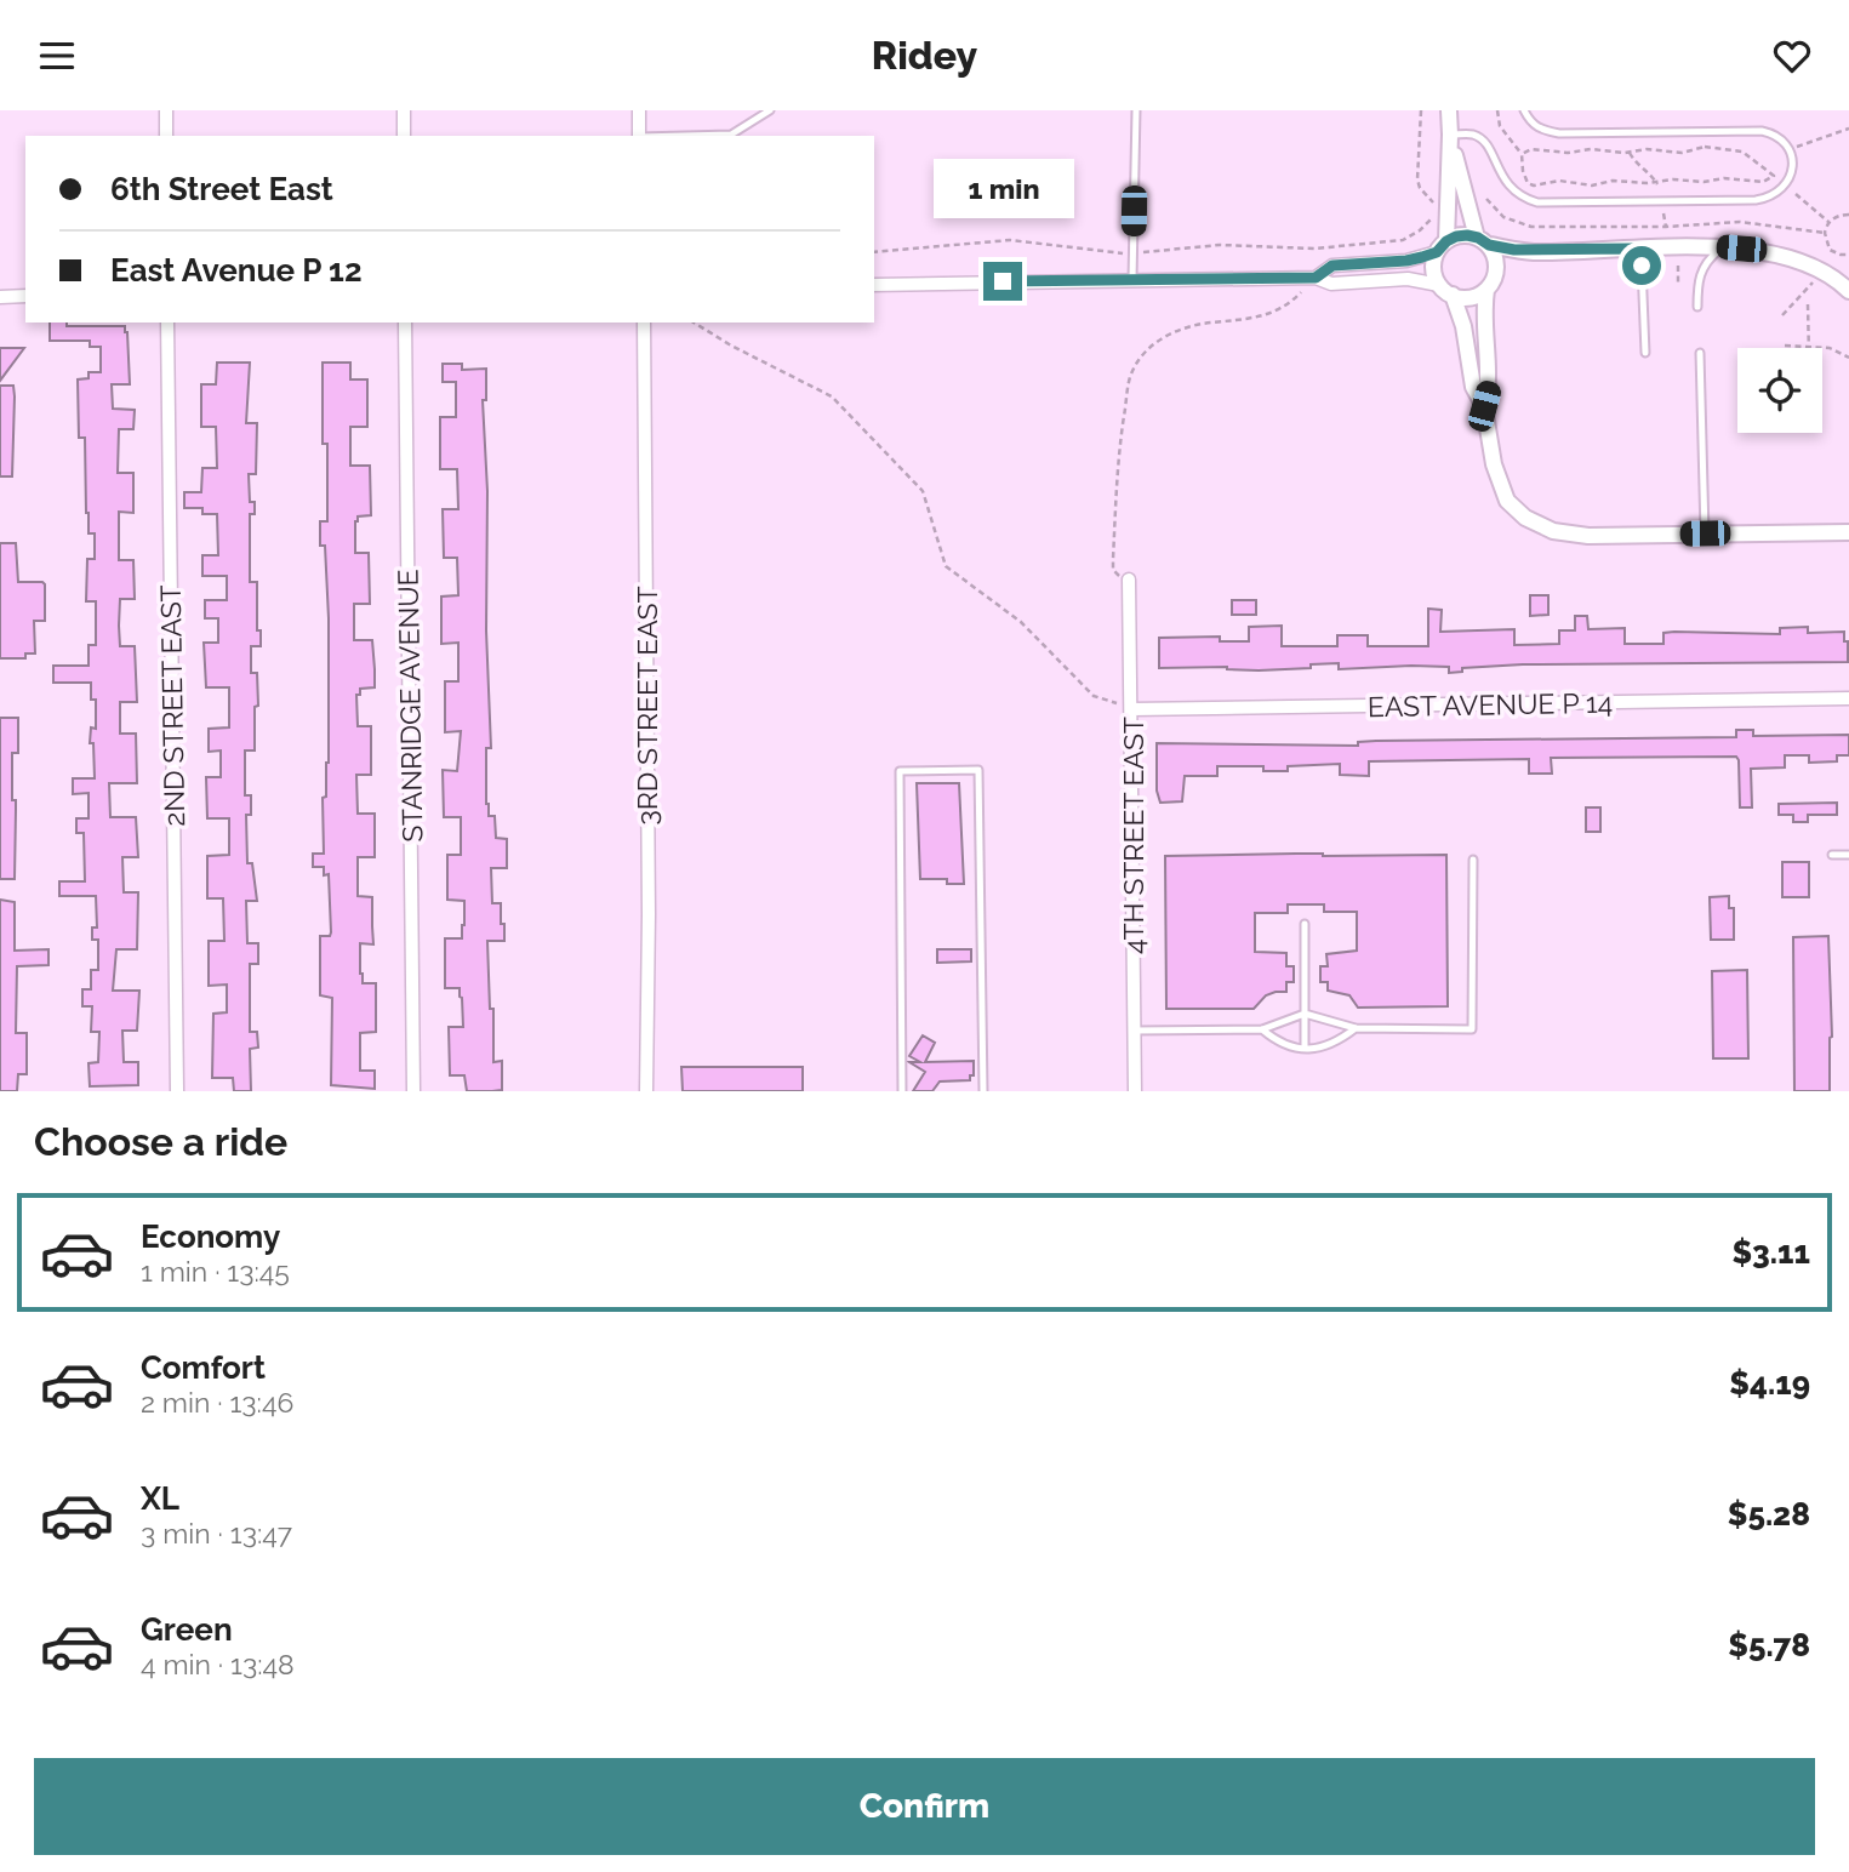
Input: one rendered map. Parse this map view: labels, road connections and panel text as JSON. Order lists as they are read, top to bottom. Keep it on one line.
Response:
{"streets":{"street":["EAST AVENUE P 14","2ND STREET EAST","STANRIDGE AVENUE","3RD STREET EAST","4TH STREET EAST"]},"crossings":[["EAST AVENUE P 14","4TH STREET EAST"]],"page":{"header":"Ridey","banner":["6th Street East","East Avenue P 12"],"bubble":"1 min","heading":"Choose a ride","list":[{"name":"Economy","note":"1 min · 13:45","value":"$3.11"},{"name":"Comfort","note":"2 min · 13:46","value":"$4.19"},{"name":"XL","note":"3 min · 13:47","value":"$5.28"},{"name":"Green","note":"4 min · 13:48","value":"$5.78"}],"buttons":"Confirm"}}
